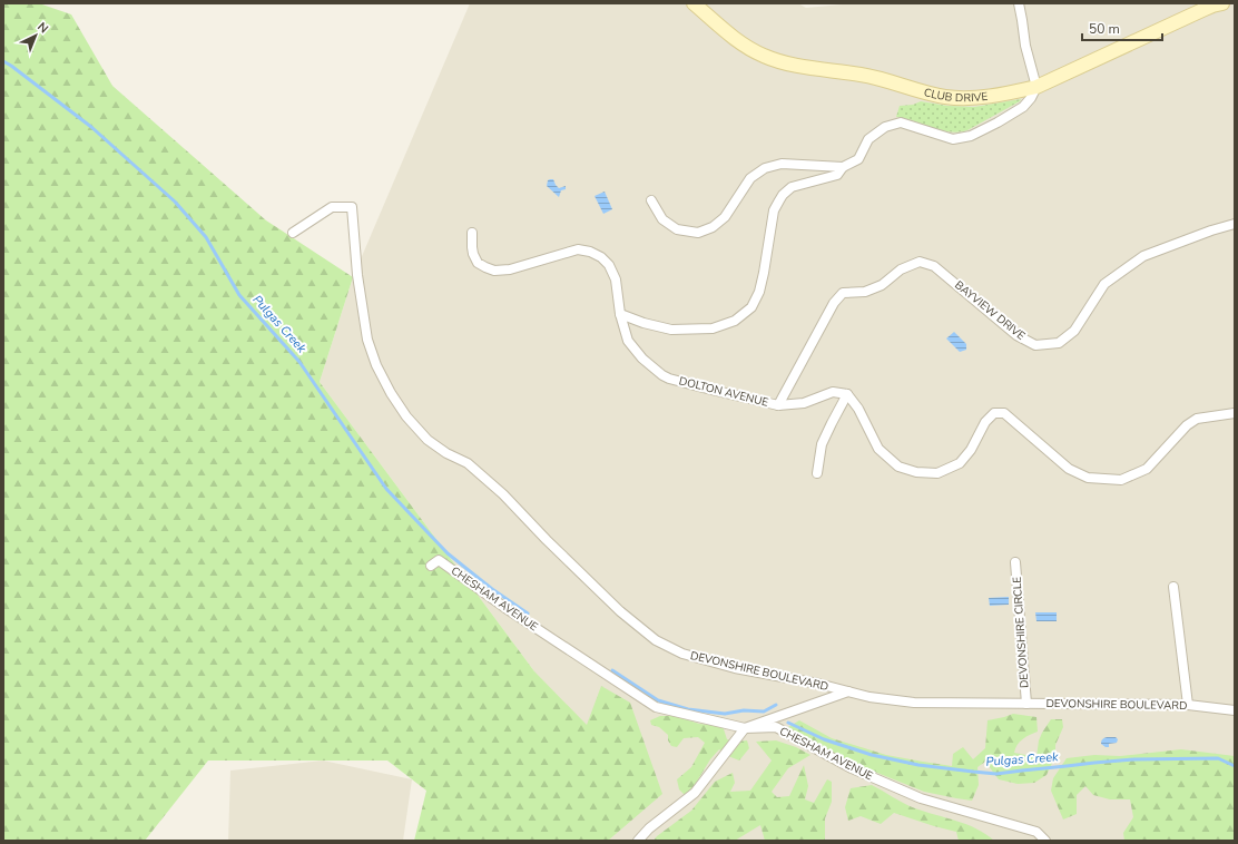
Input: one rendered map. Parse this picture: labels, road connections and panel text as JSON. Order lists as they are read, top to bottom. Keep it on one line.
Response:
{"streets":{"street":["CLUB DRIVE","BAYVIEW DRIVE","DOLTON AVENUE","CHESHAM AVENUE","DEVONSHIRE CIRCLE","DEVONSHIRE BOULEVARD"]},"crossings":[["BAYVIEW DRIVE","DOLTON AVENUE"],["DEVONSHIRE CIRCLE","DEVONSHIRE BOULEVARD"]],"water":["Pulgas Creek"],"scale_bar":"50 m","north":"top right"}
